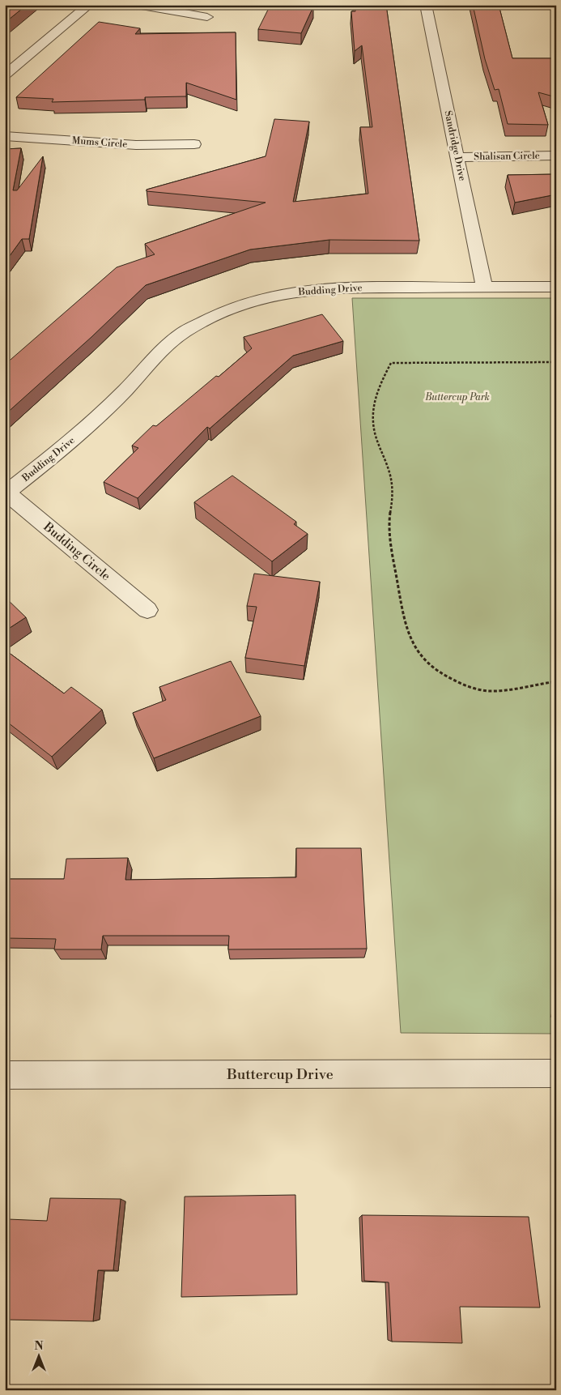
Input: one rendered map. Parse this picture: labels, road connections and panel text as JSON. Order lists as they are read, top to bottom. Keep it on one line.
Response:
{"streets":{"street":["Mums Circle","Sandridge Drive","Shalisan Circle","Budding Drive","Budding Circle","Buttercup Drive"]},"crossings":[["Sandridge Drive","Shalisan Circle"],["Sandridge Drive","Budding Drive"],["Budding Drive","Budding Circle"]],"parks":["Buttercup Park"],"north":"top"}
